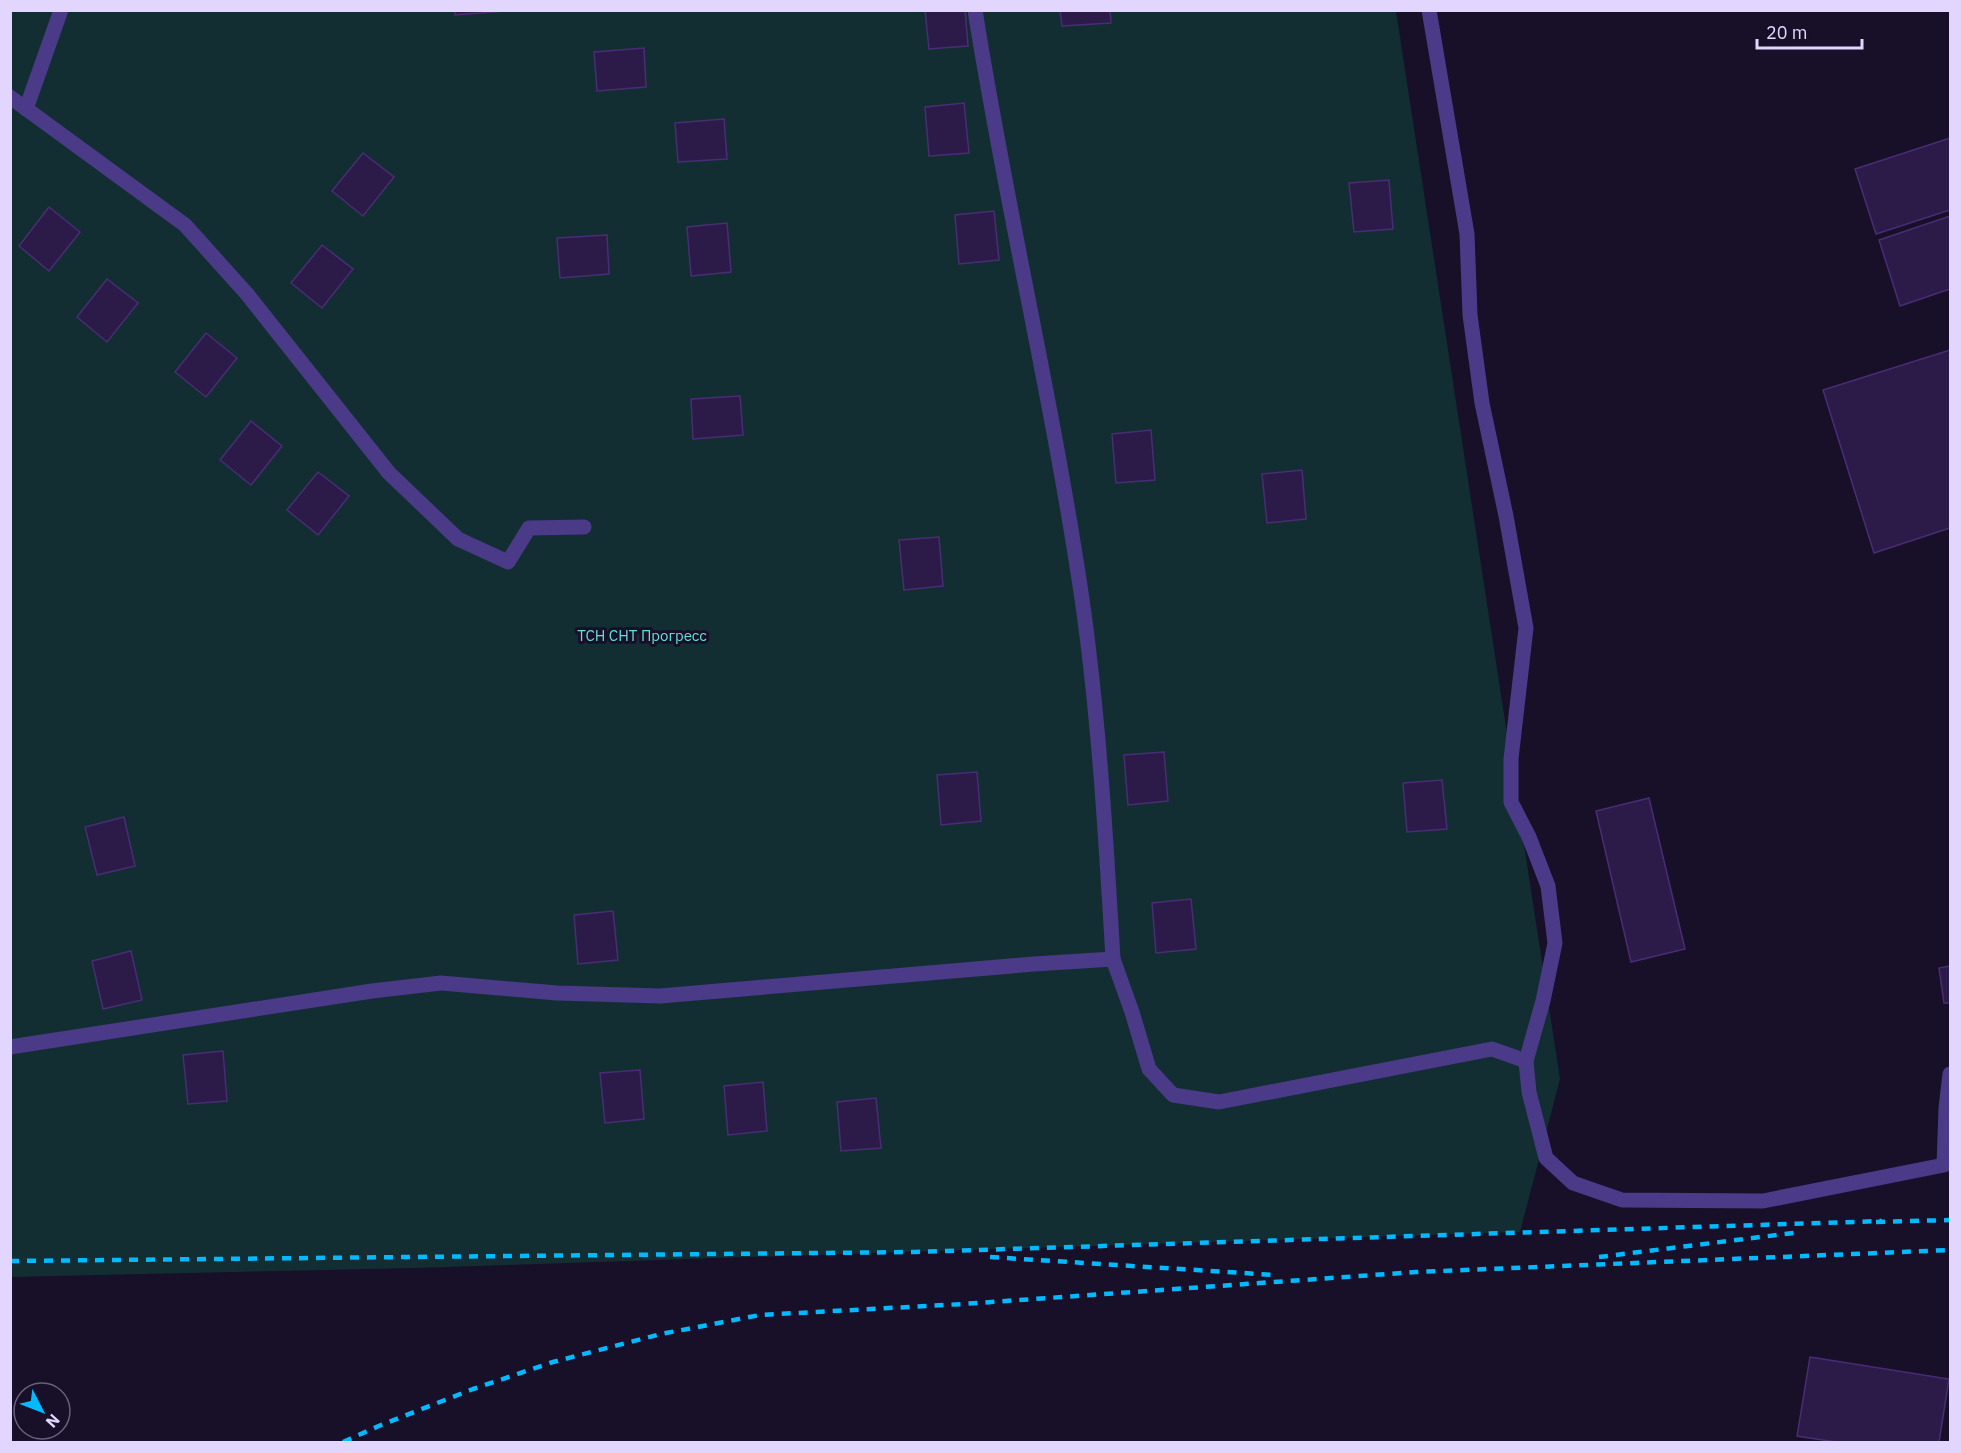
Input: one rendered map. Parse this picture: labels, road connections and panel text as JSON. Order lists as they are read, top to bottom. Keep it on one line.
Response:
{"parks":["ТСН СНТ Прогресс"],"scale_bar":"20 m","north":"bottom right"}
